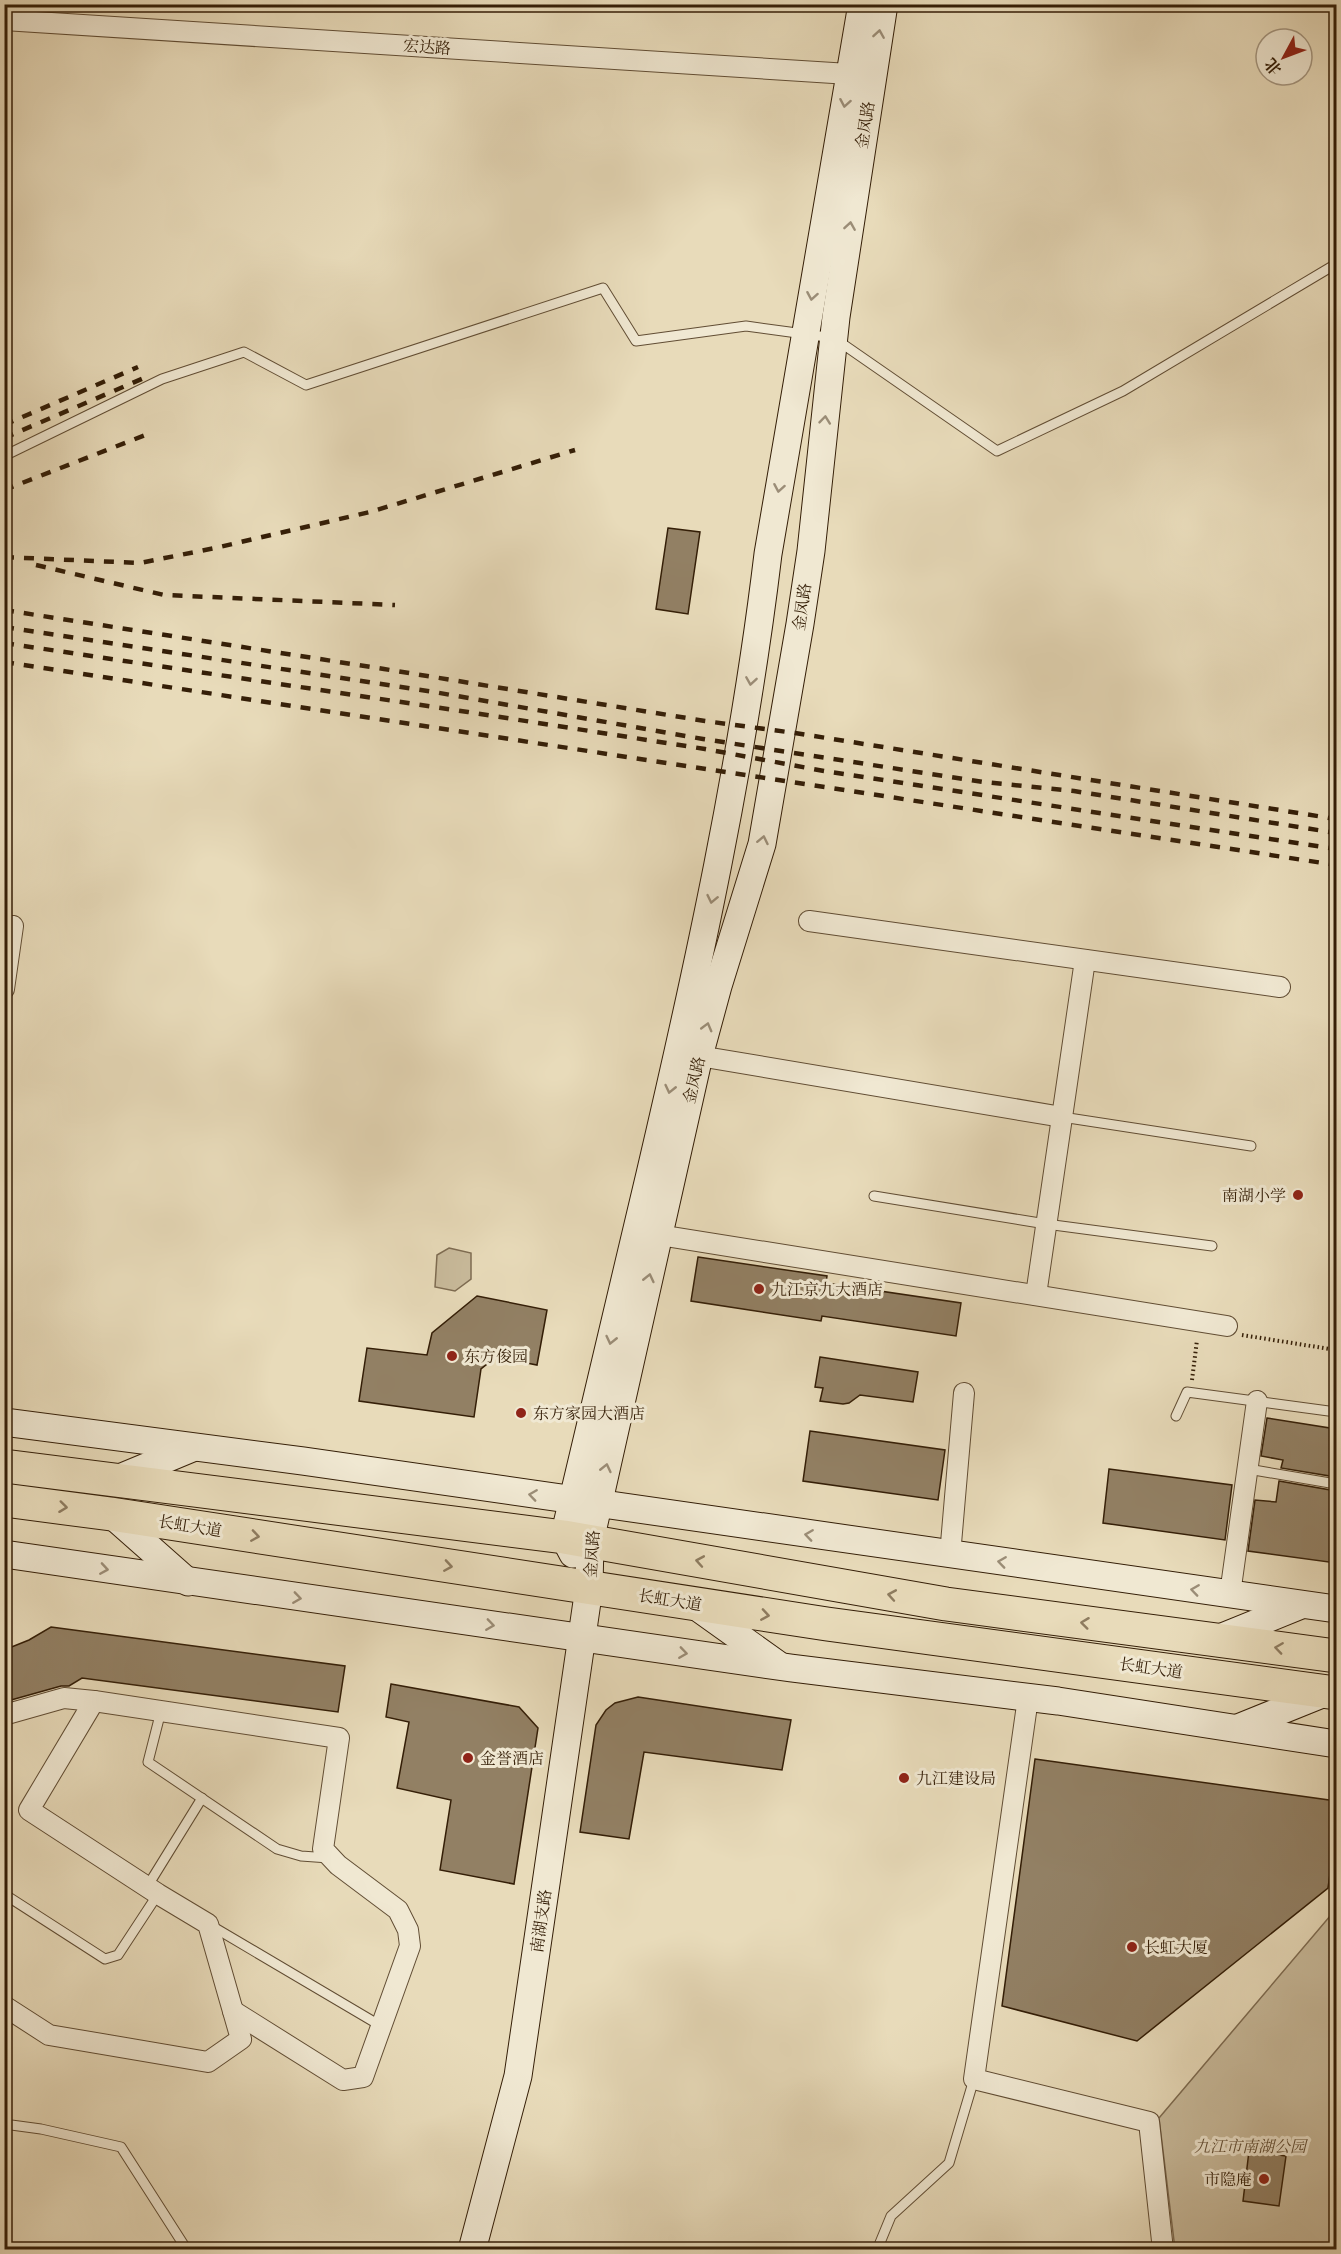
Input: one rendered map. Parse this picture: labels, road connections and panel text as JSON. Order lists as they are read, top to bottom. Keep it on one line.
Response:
{"streets":{"highway":["长虹大道"],"street":["宏达路","金凤路","南湖支路"]},"crossings":[["宏达路","金凤路"],["金凤路","长虹大道"],["金凤路","南湖支路"],["长虹大道","南湖支路"]],"parks":["九江市南湖公园"],"places":["南湖小学","九江京九大酒店","东方俊园","东方家园大酒店","金誉酒店","九江建设局","长虹大厦","市隐庵"],"north":"bottom left"}
